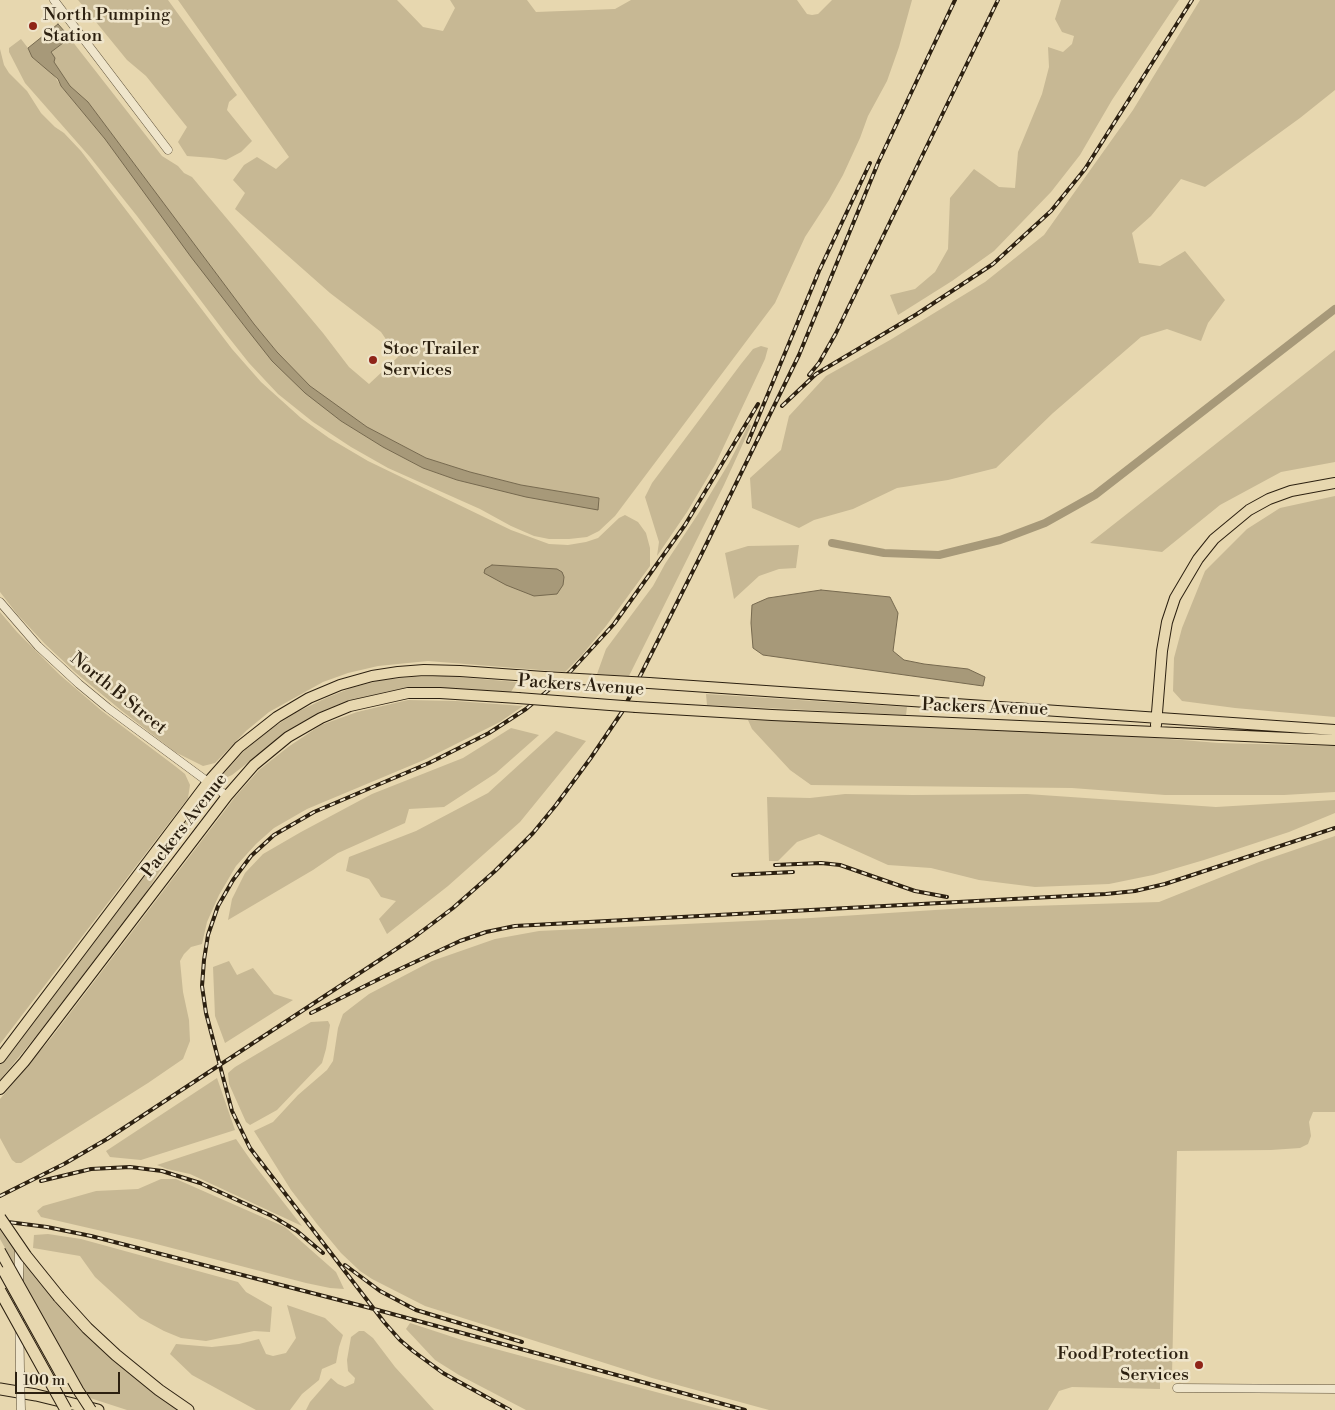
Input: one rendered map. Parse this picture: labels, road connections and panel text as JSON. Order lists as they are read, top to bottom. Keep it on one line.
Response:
{"streets":{"main road":["Packers Avenue"],"street":["North B Street"]},"crossings":[["Packers Avenue","North B Street"]],"places":["North Pumping Station","Stoc Trailer Services","Food Protection Services"],"scale_bar":"100 m"}
